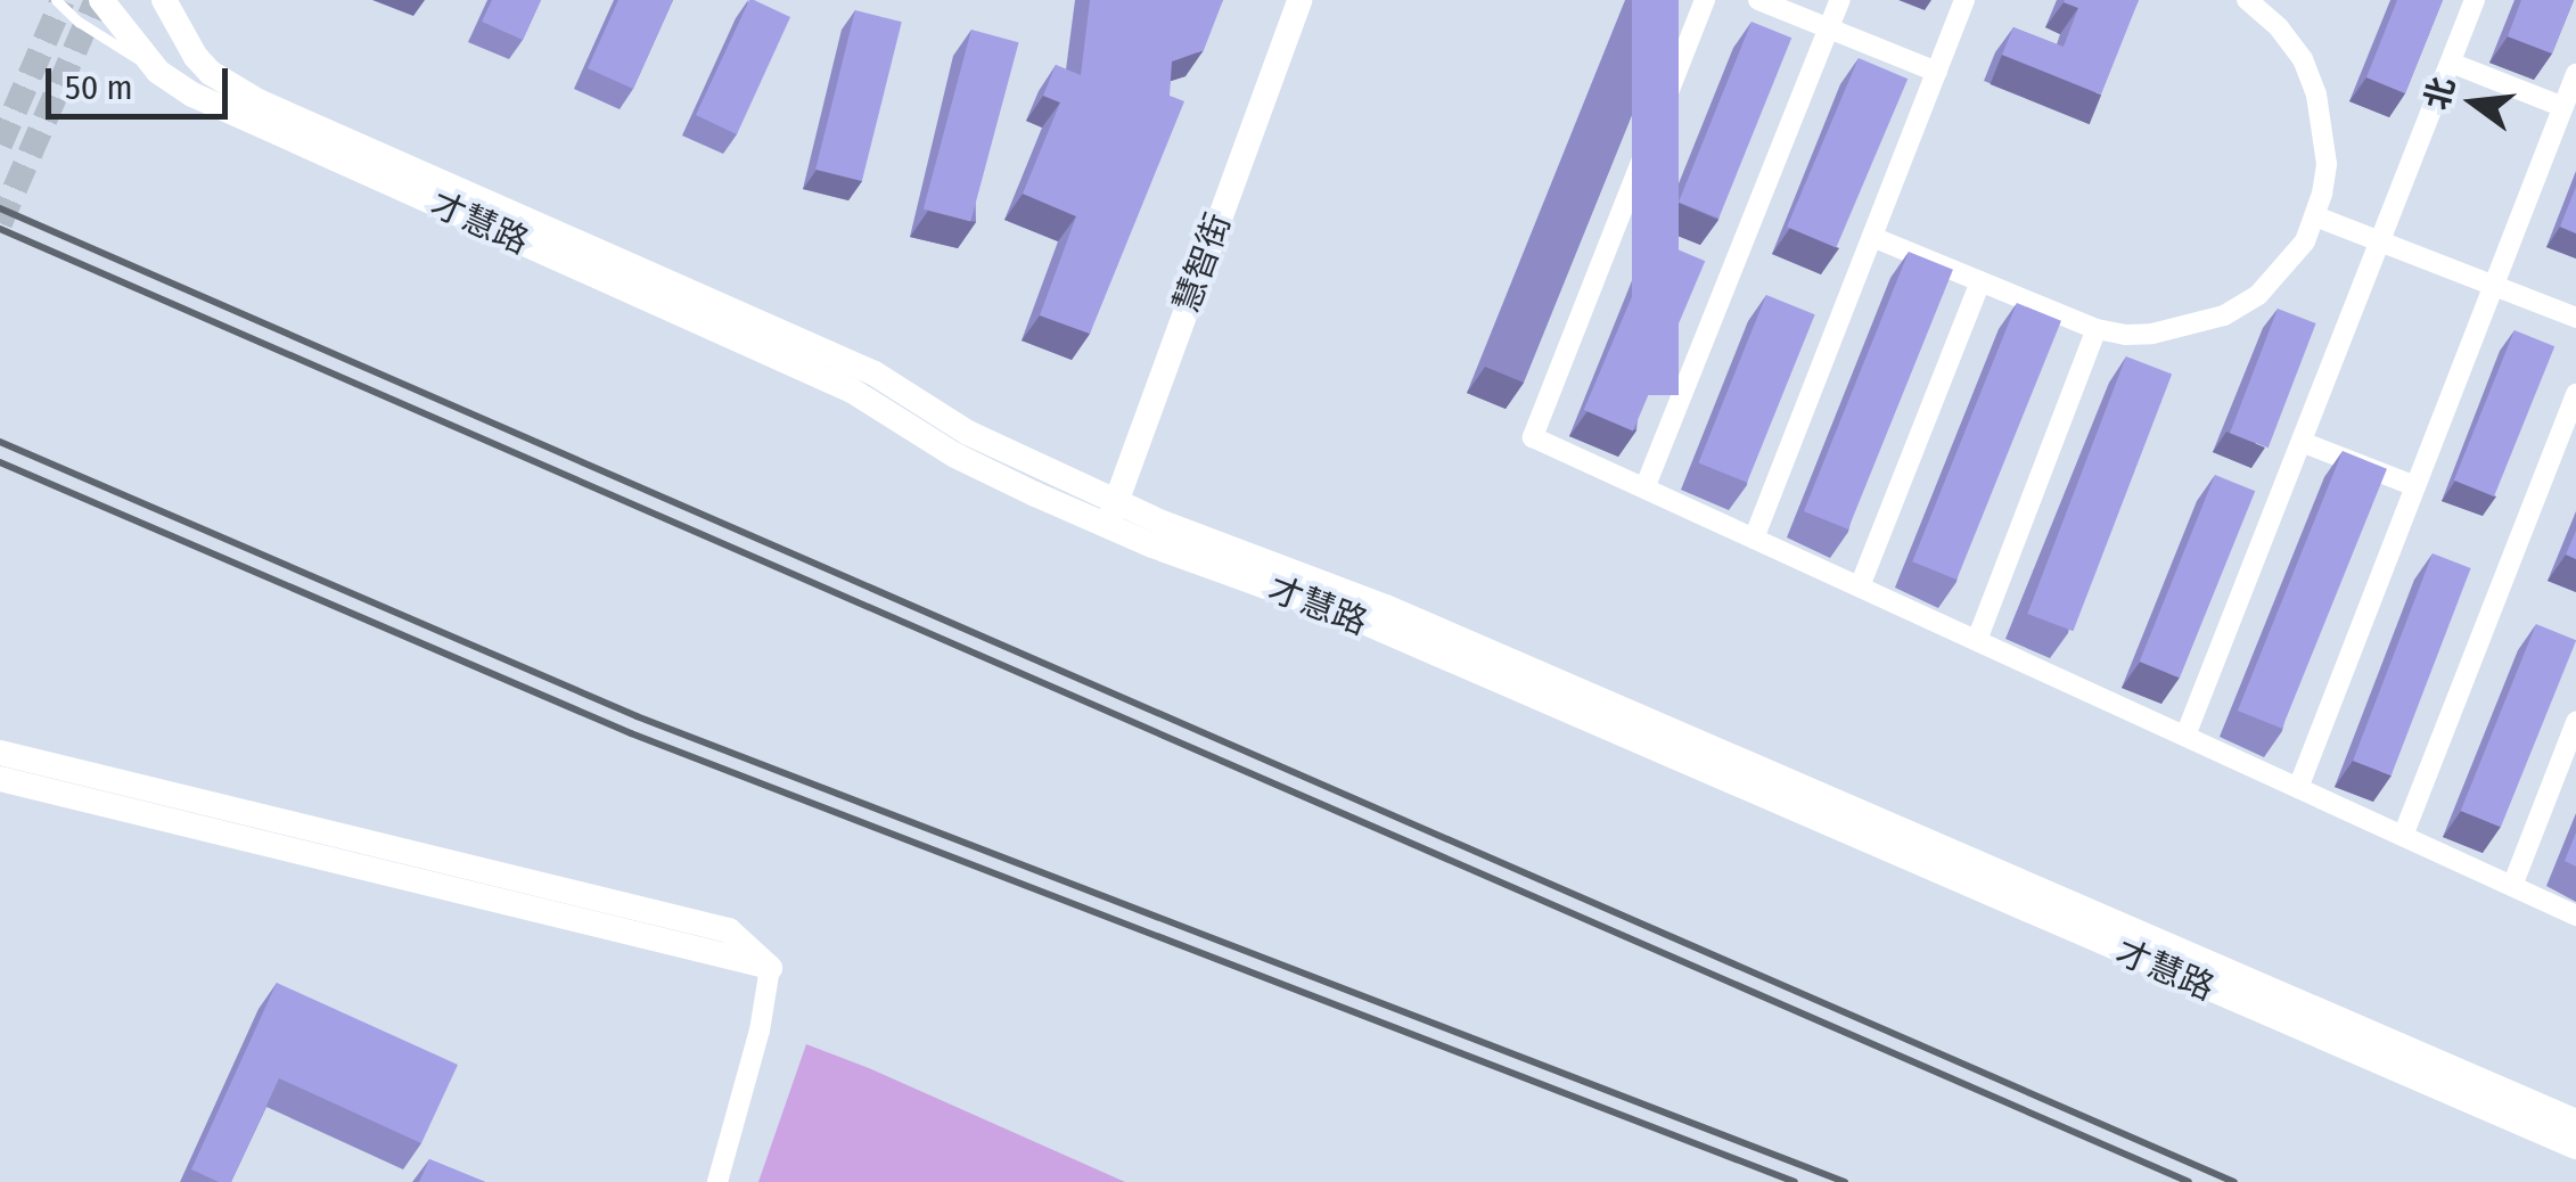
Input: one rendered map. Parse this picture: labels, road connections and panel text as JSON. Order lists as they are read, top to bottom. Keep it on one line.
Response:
{"streets":{"street":["才慧路","慧智街"]},"crossings":[["才慧路","慧智街"]],"scale_bar":"50 m","north":"left"}
